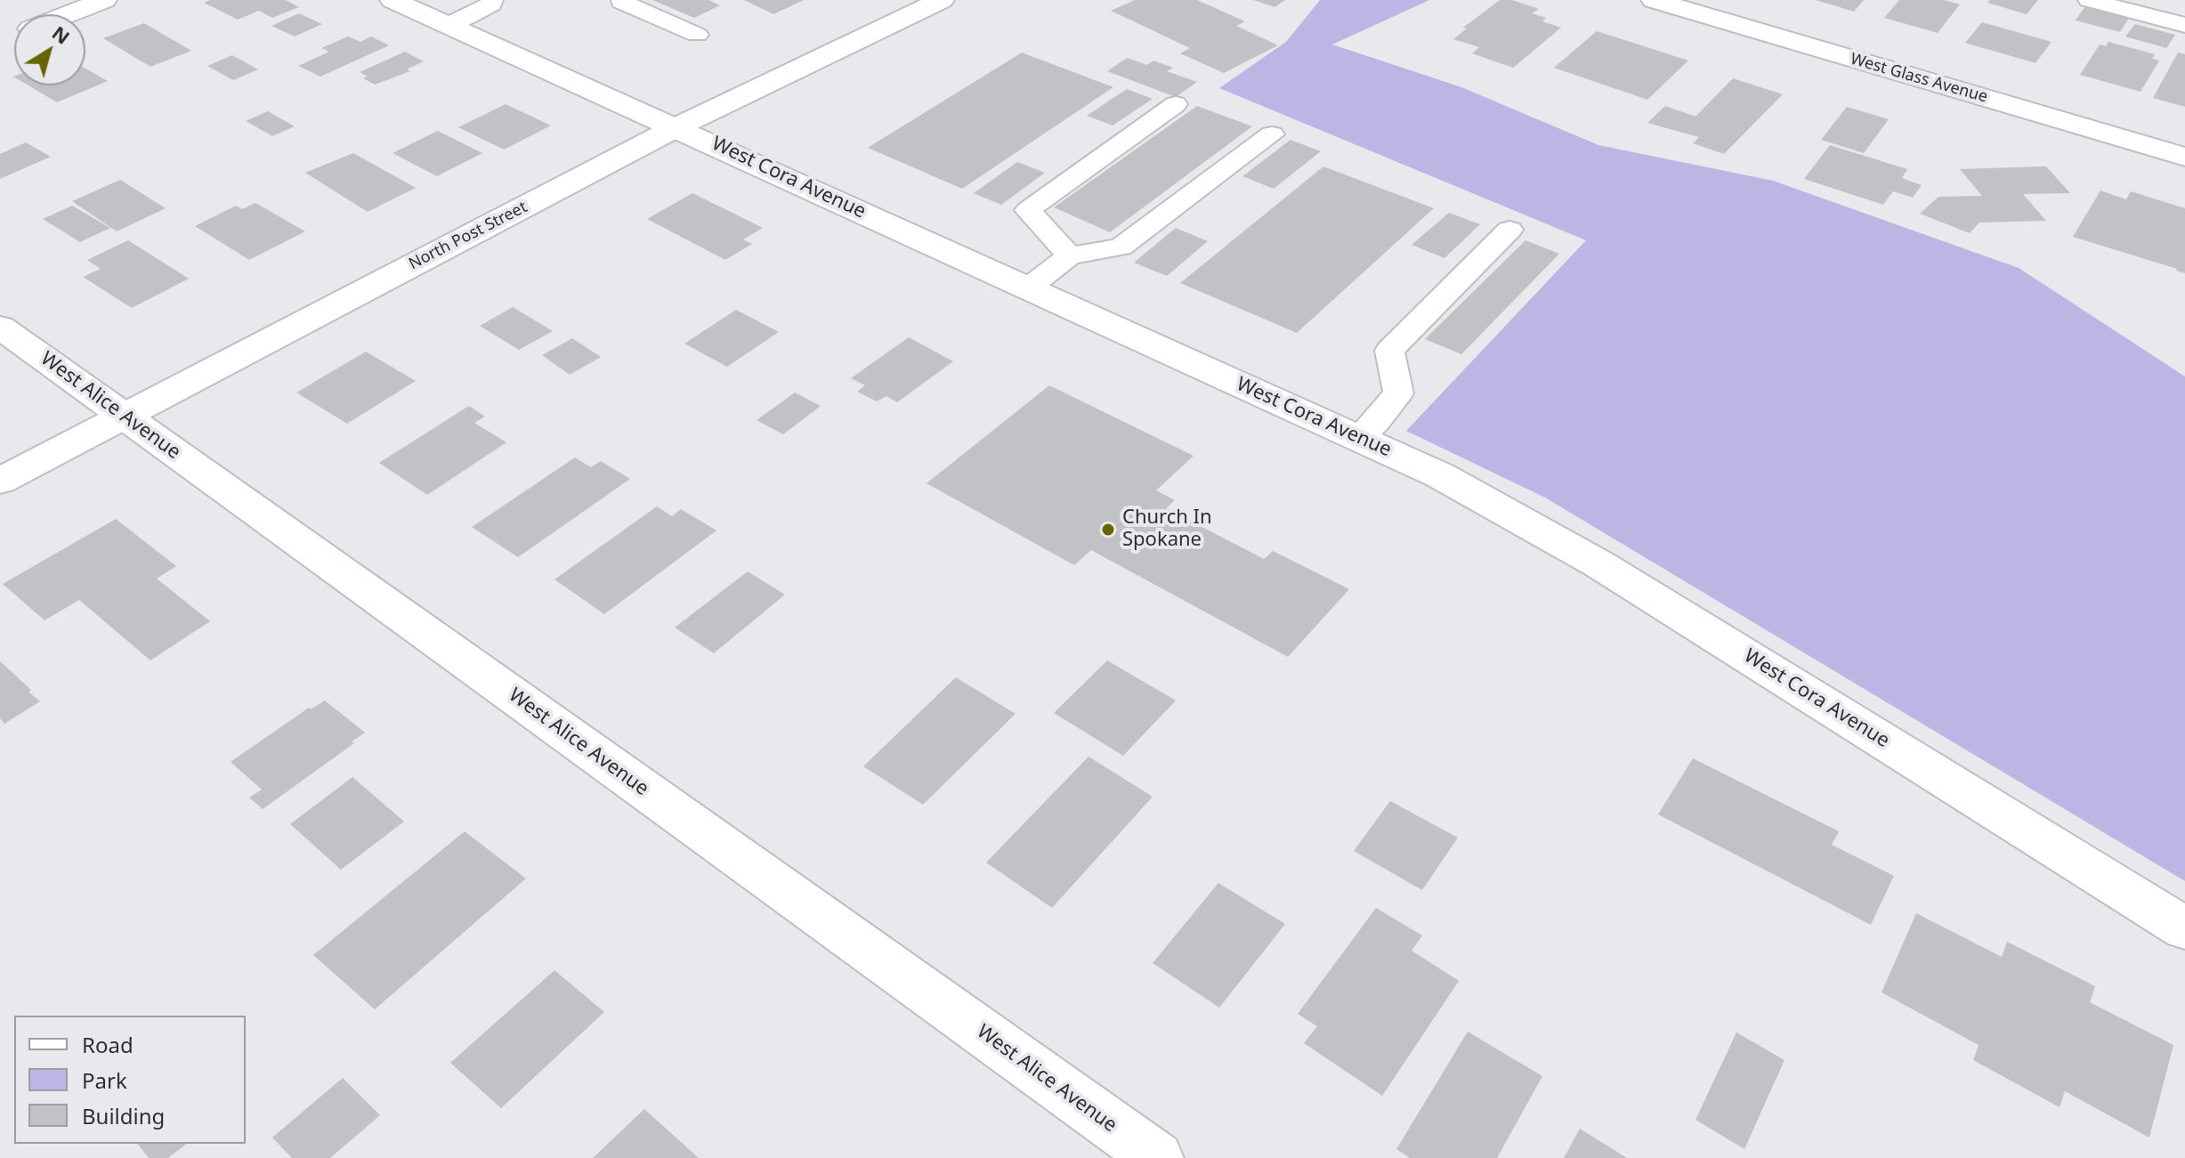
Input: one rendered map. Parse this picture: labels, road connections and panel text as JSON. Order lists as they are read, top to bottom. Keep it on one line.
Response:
{"streets":{"street":["West Glass Avenue","West Cora Avenue","North Post Street","West Alice Avenue"]},"crossings":[["West Cora Avenue","North Post Street"],["North Post Street","West Alice Avenue"]],"places":["Church In Spokane"],"legend":["Road","Park","Building"],"north":"top right"}
